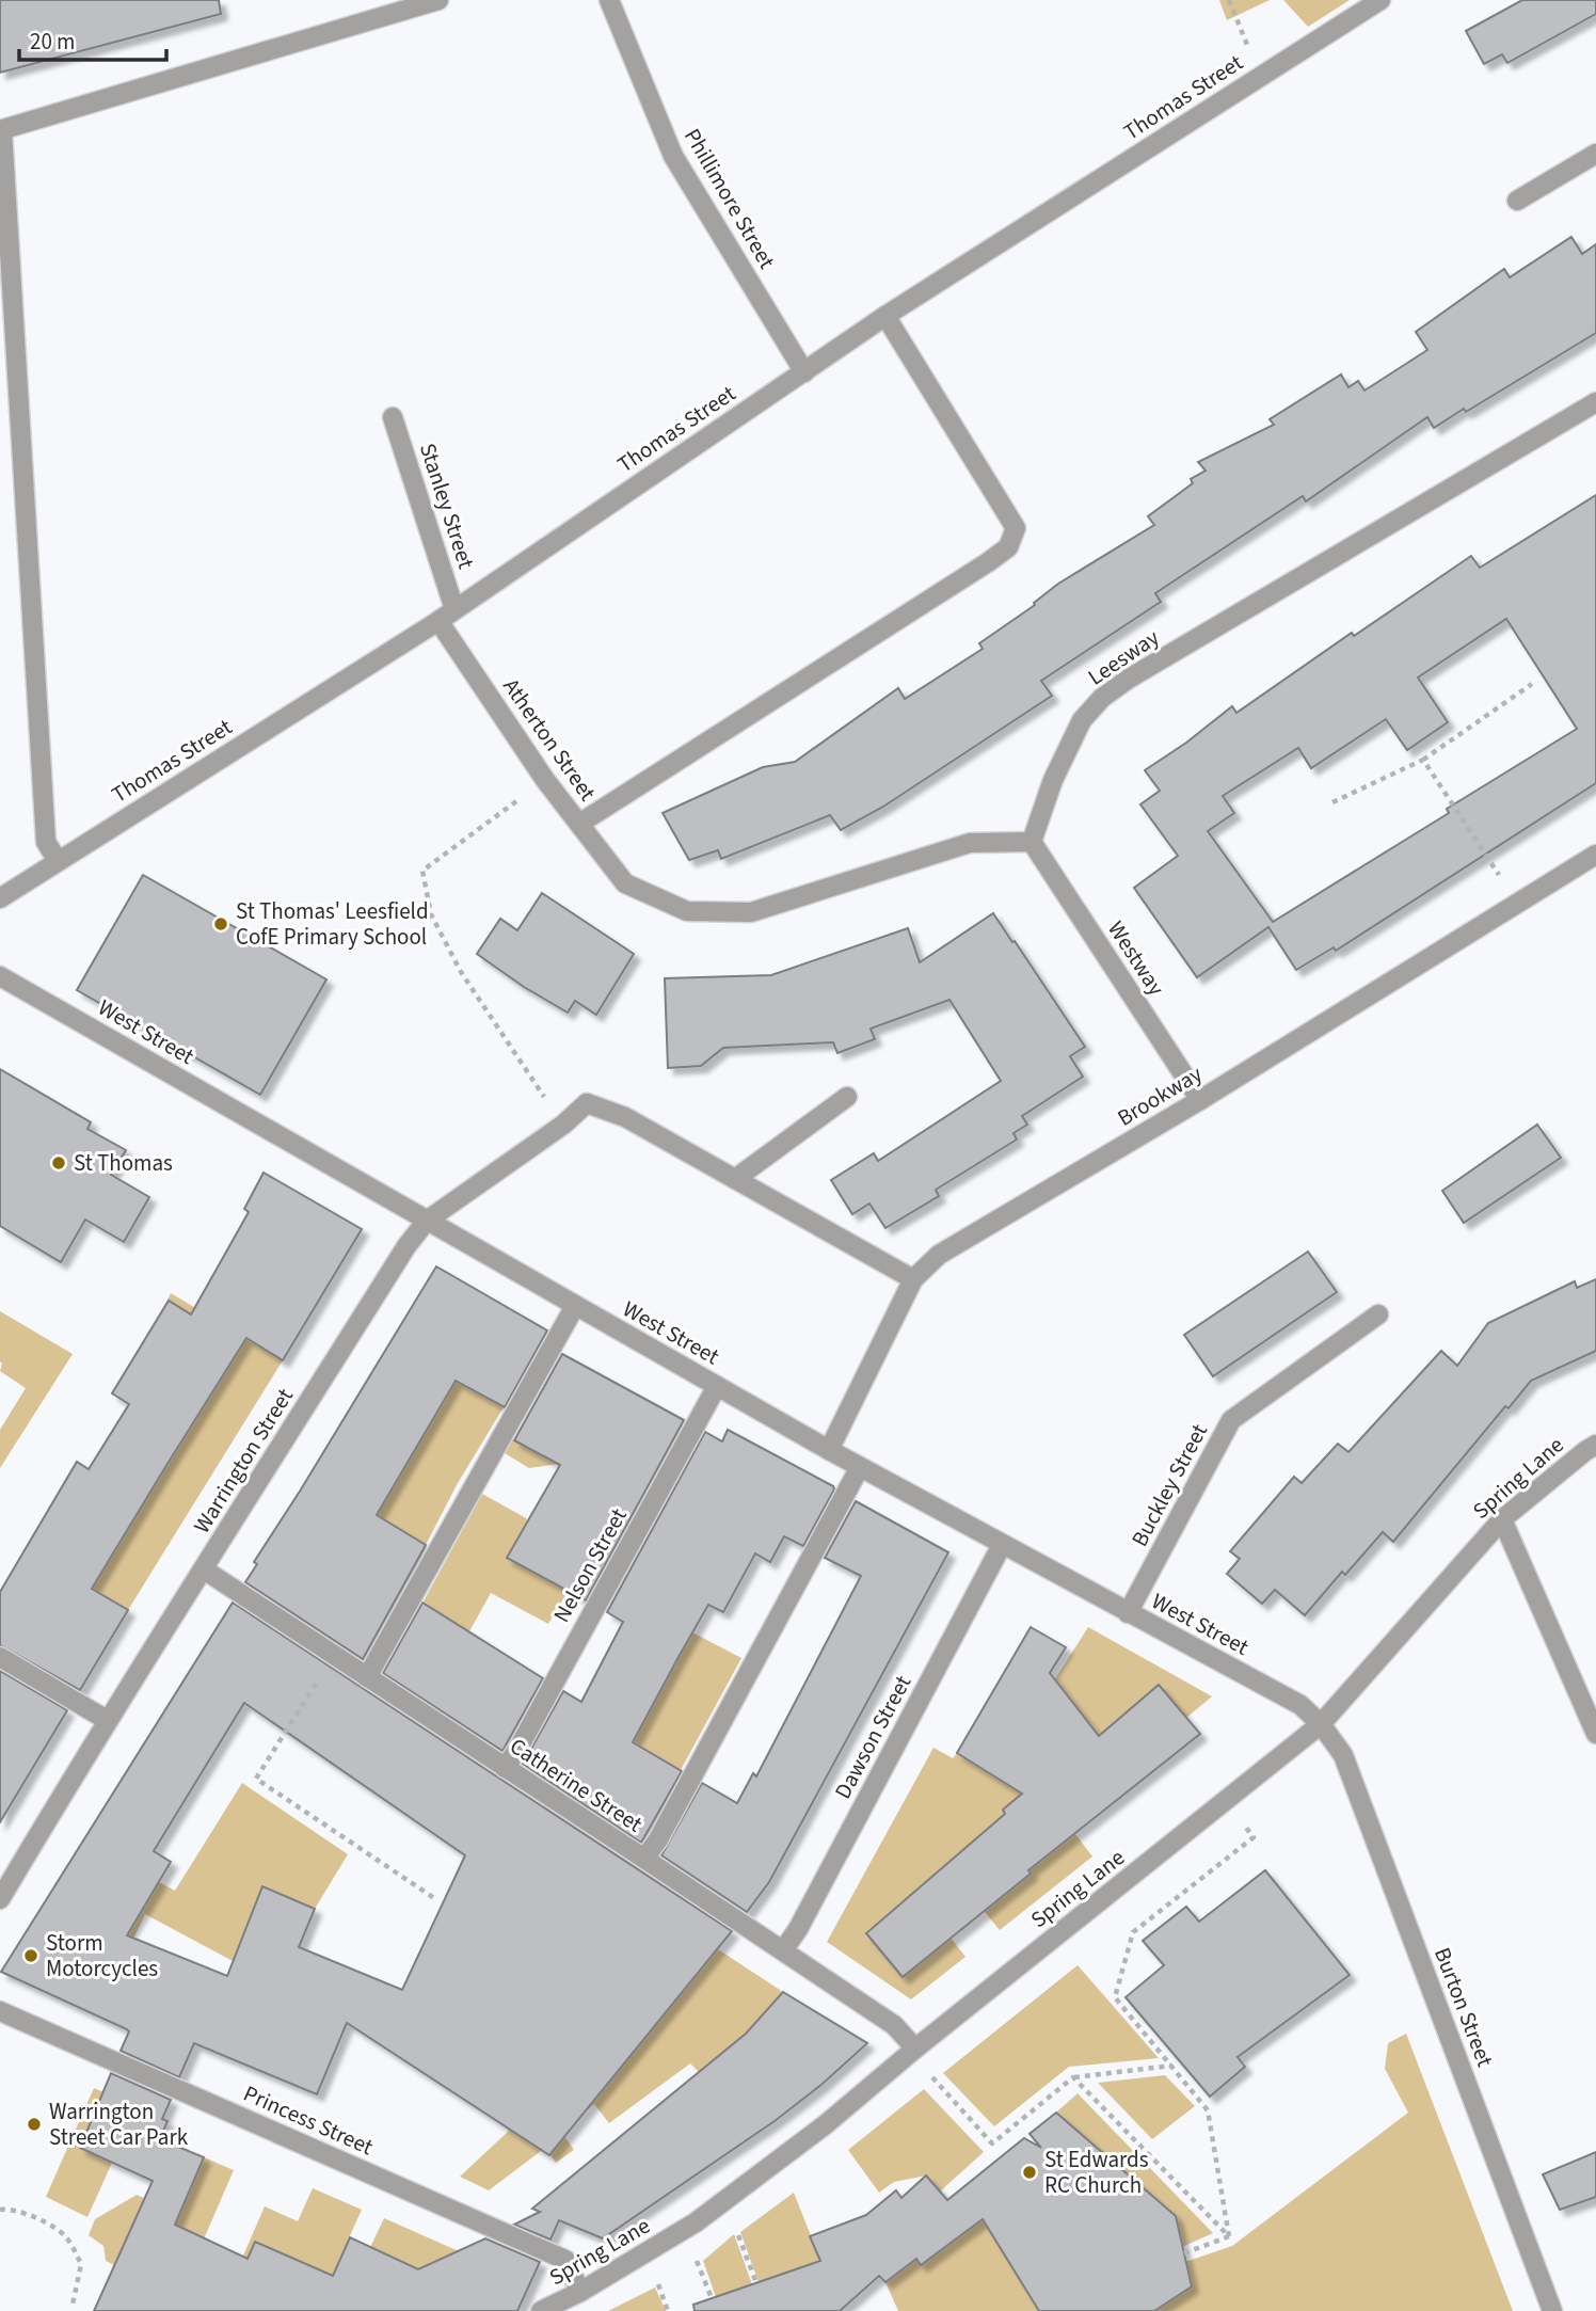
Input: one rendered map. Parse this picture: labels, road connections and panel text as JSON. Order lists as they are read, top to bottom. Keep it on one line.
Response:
{"streets":{"street":["Thomas Street","Phillimore Street","Stanley Street","Leesway","Atherton Street","Westway","West Street","Brookway","Warrington Street","Spring Lane","Buckley Street","Nelson Street","Dawson Street","Catherine Street","Burton Street","Princess Street"]},"crossings":[["Thomas Street","Phillimore Street"],["Thomas Street","Stanley Street"],["Thomas Street","Atherton Street"],["Leesway","Atherton Street"],["Leesway","Westway"],["Atherton Street","Westway"],["Westway","Brookway"],["West Street","Brookway"],["West Street","Warrington Street"],["West Street","Spring Lane"],["West Street","Buckley Street"],["West Street","Nelson Street"],["West Street","Dawson Street"],["West Street","Burton Street"],["Warrington Street","Catherine Street"],["Spring Lane","Catherine Street"],["Spring Lane","Burton Street"],["Spring Lane","Princess Street"],["Nelson Street","Catherine Street"],["Dawson Street","Catherine Street"]],"places":["St Thomas' Leesfield CofE Primary School","St Thomas","Storm Motorcycles","Warrington Street Car Park","St Edwards RC Church"],"scale_bar":"20 m"}
